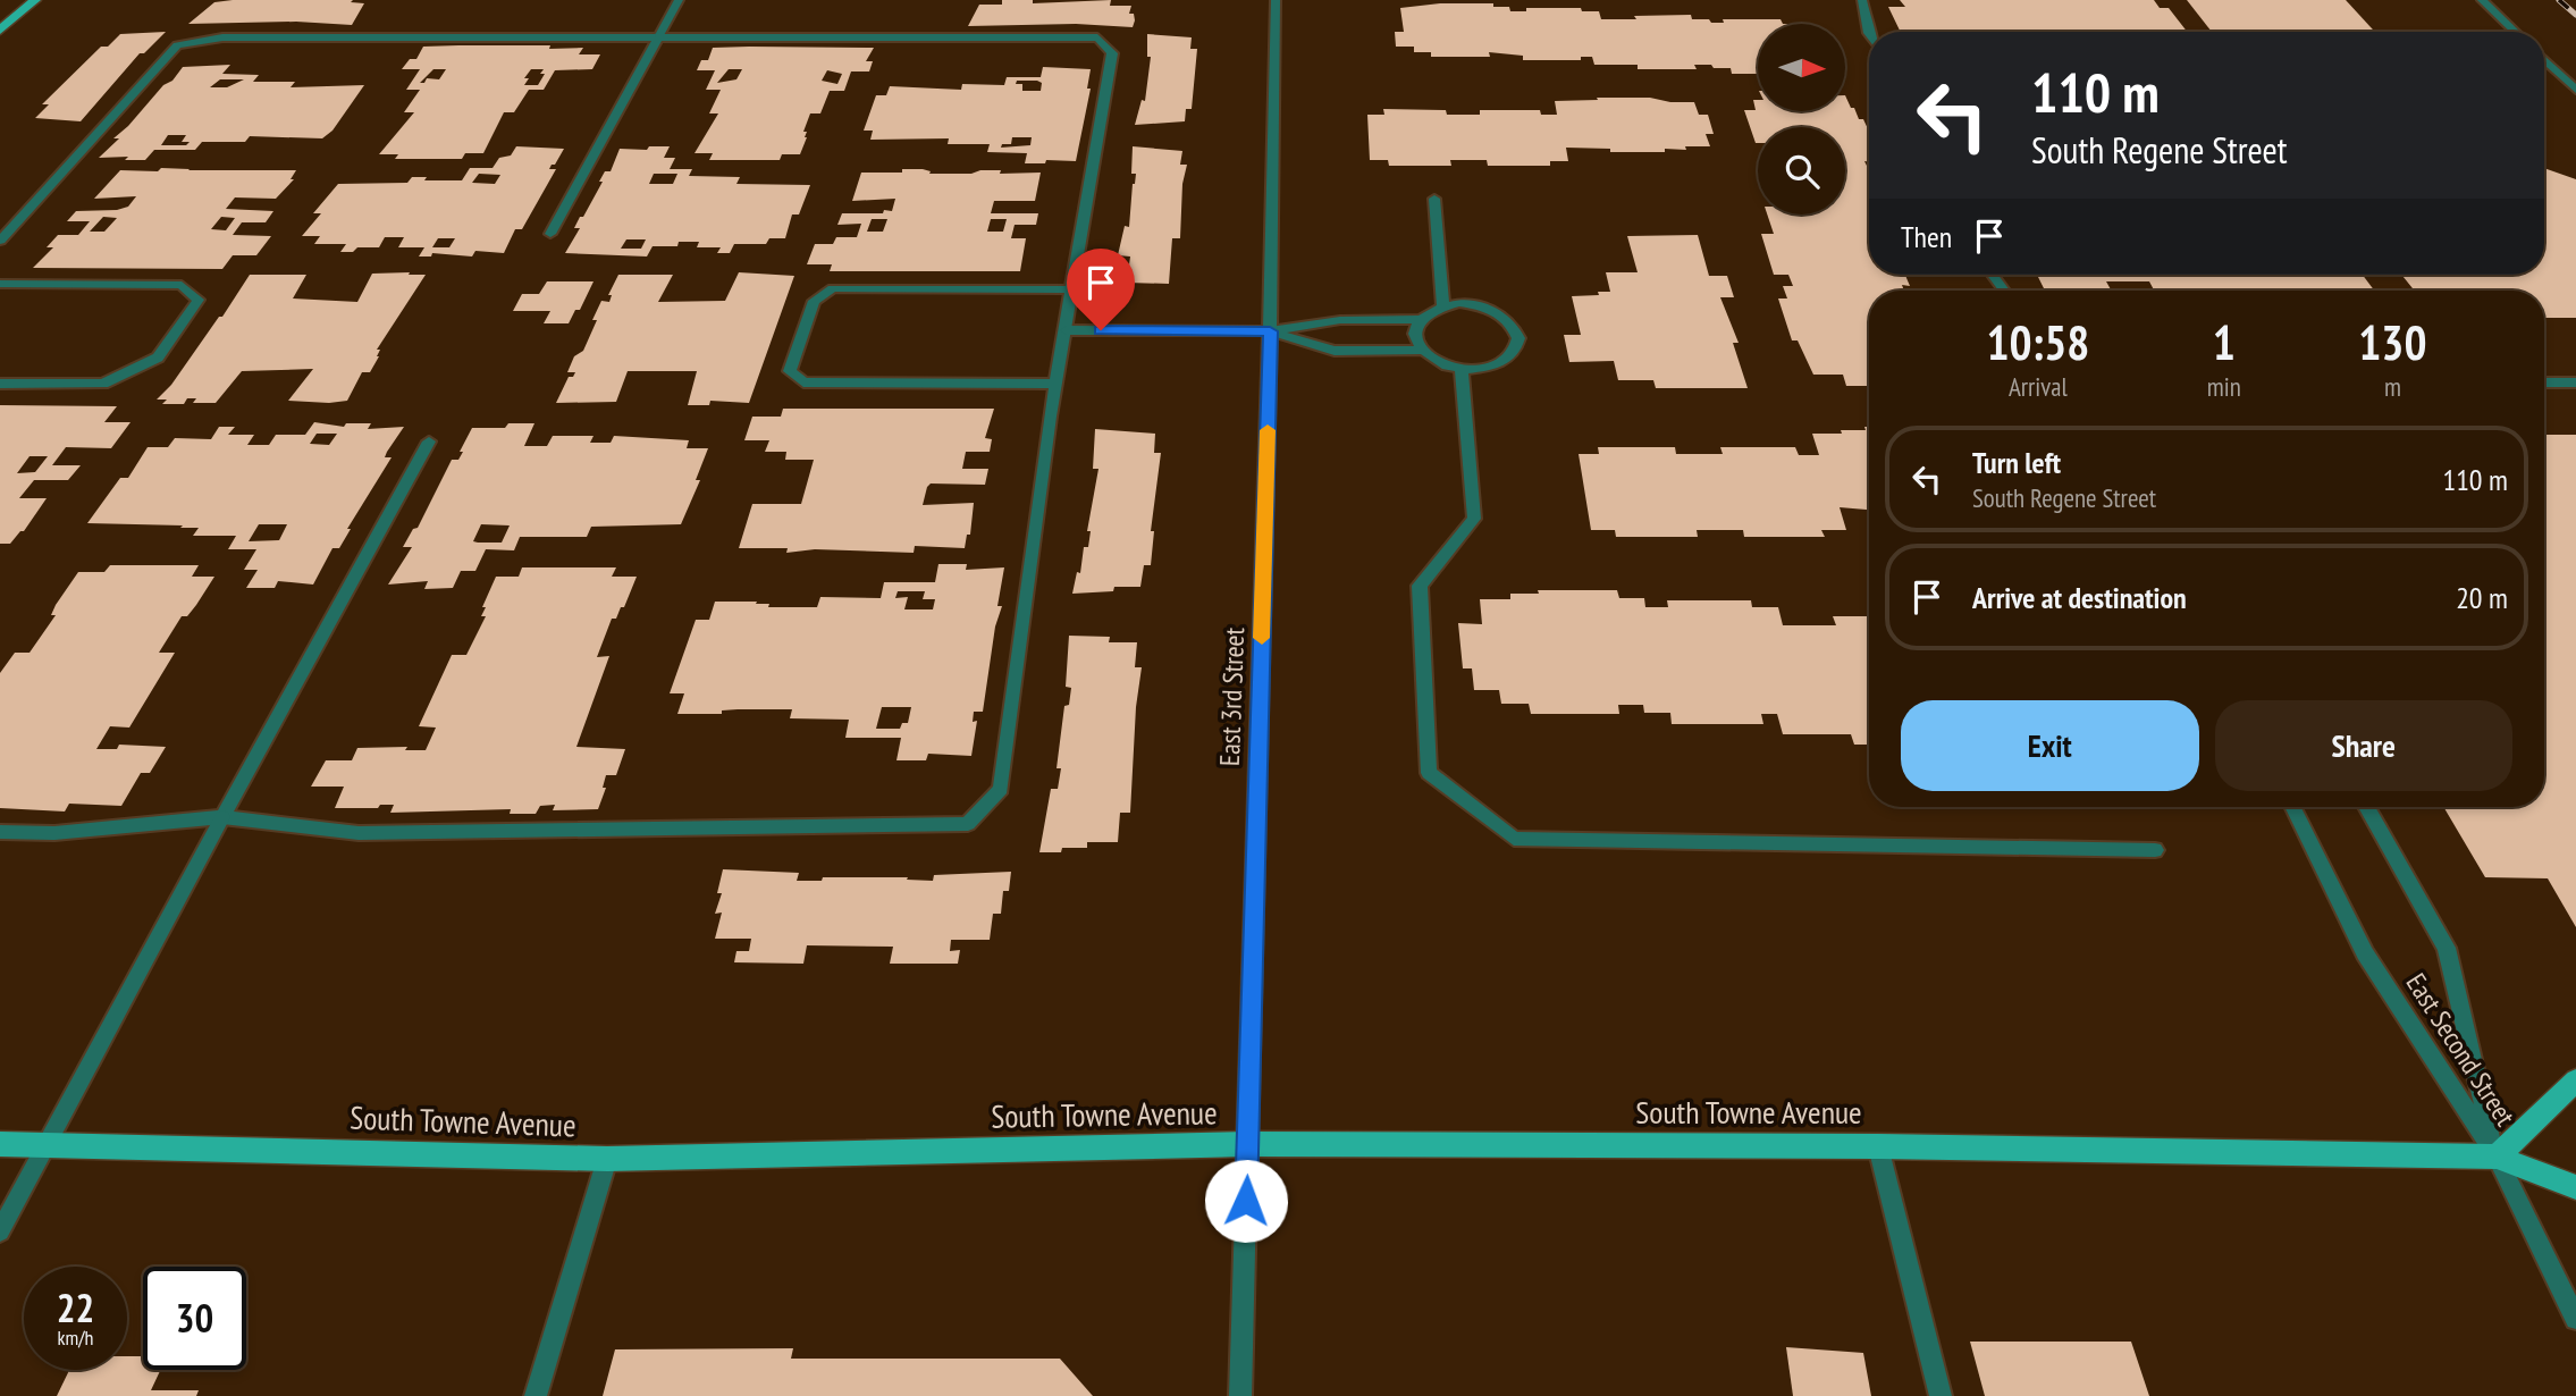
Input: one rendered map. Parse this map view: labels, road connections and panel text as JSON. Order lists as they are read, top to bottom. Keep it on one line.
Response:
{"streets":{"main road":["South Towne Avenue"],"street":["East 3rd Street","East Second Street"]},"crossings":[["East 3rd Street","South Towne Avenue"],["East Second Street","South Towne Avenue"]],"north":"right","page":{"turn":["110 m","South Regene Street"],"then":"Then","eta":["10:58","Arrival","1","min","130","m"],"list":[{"name":"Turn left","note":"South Regene Street","value":"110 m"},{"name":"Arrive at destination","value":"20 m"}],"buttons":["Exit","Share"],"speed":"22 km/h","limit":"30"}}
